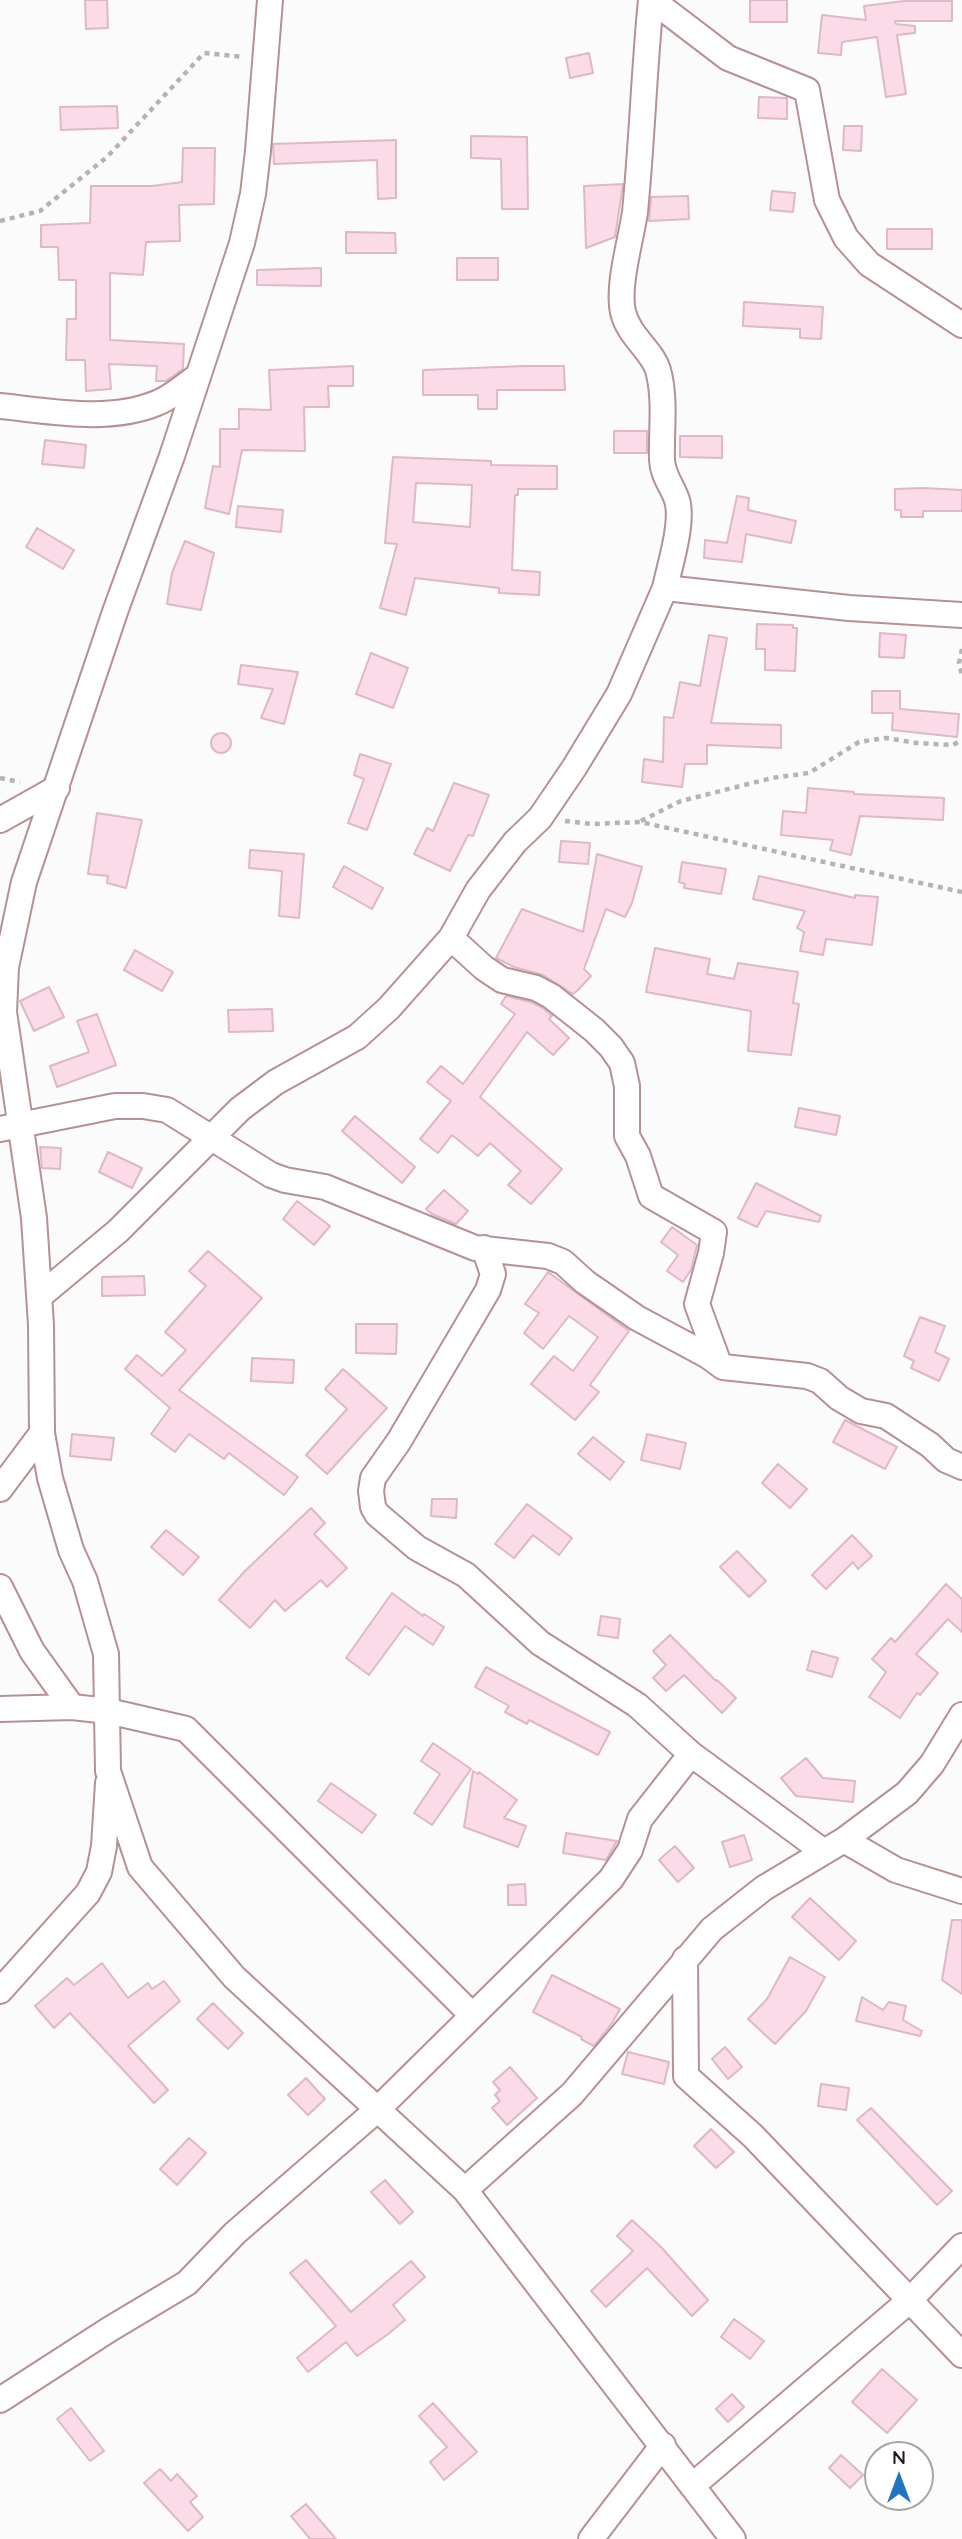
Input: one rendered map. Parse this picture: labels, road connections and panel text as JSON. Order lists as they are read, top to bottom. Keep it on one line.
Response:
{"north":"top"}
